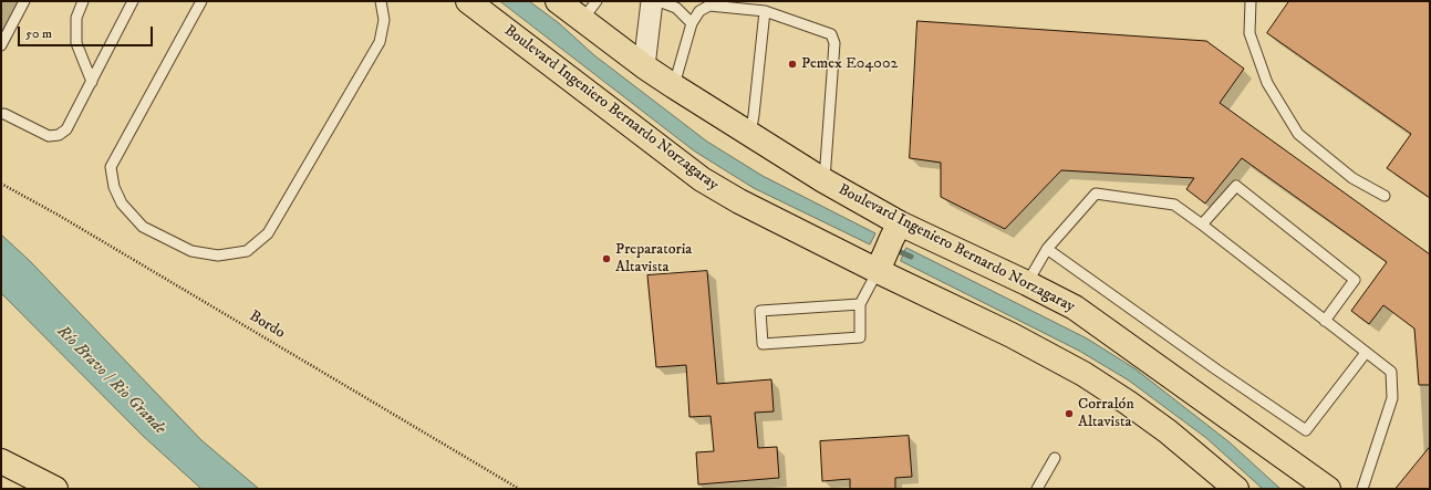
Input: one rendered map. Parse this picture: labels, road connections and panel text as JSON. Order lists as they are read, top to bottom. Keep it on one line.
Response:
{"streets":{"highway":["Boulevard Ingeniero Bernardo Norzagaray"],"path":["Bordo"]},"water":["Río Bravo / Rio Grande"],"places":["Pemex E04002","Preparatoria Altavista","Corralón Altavista"],"scale_bar":"50 m"}
